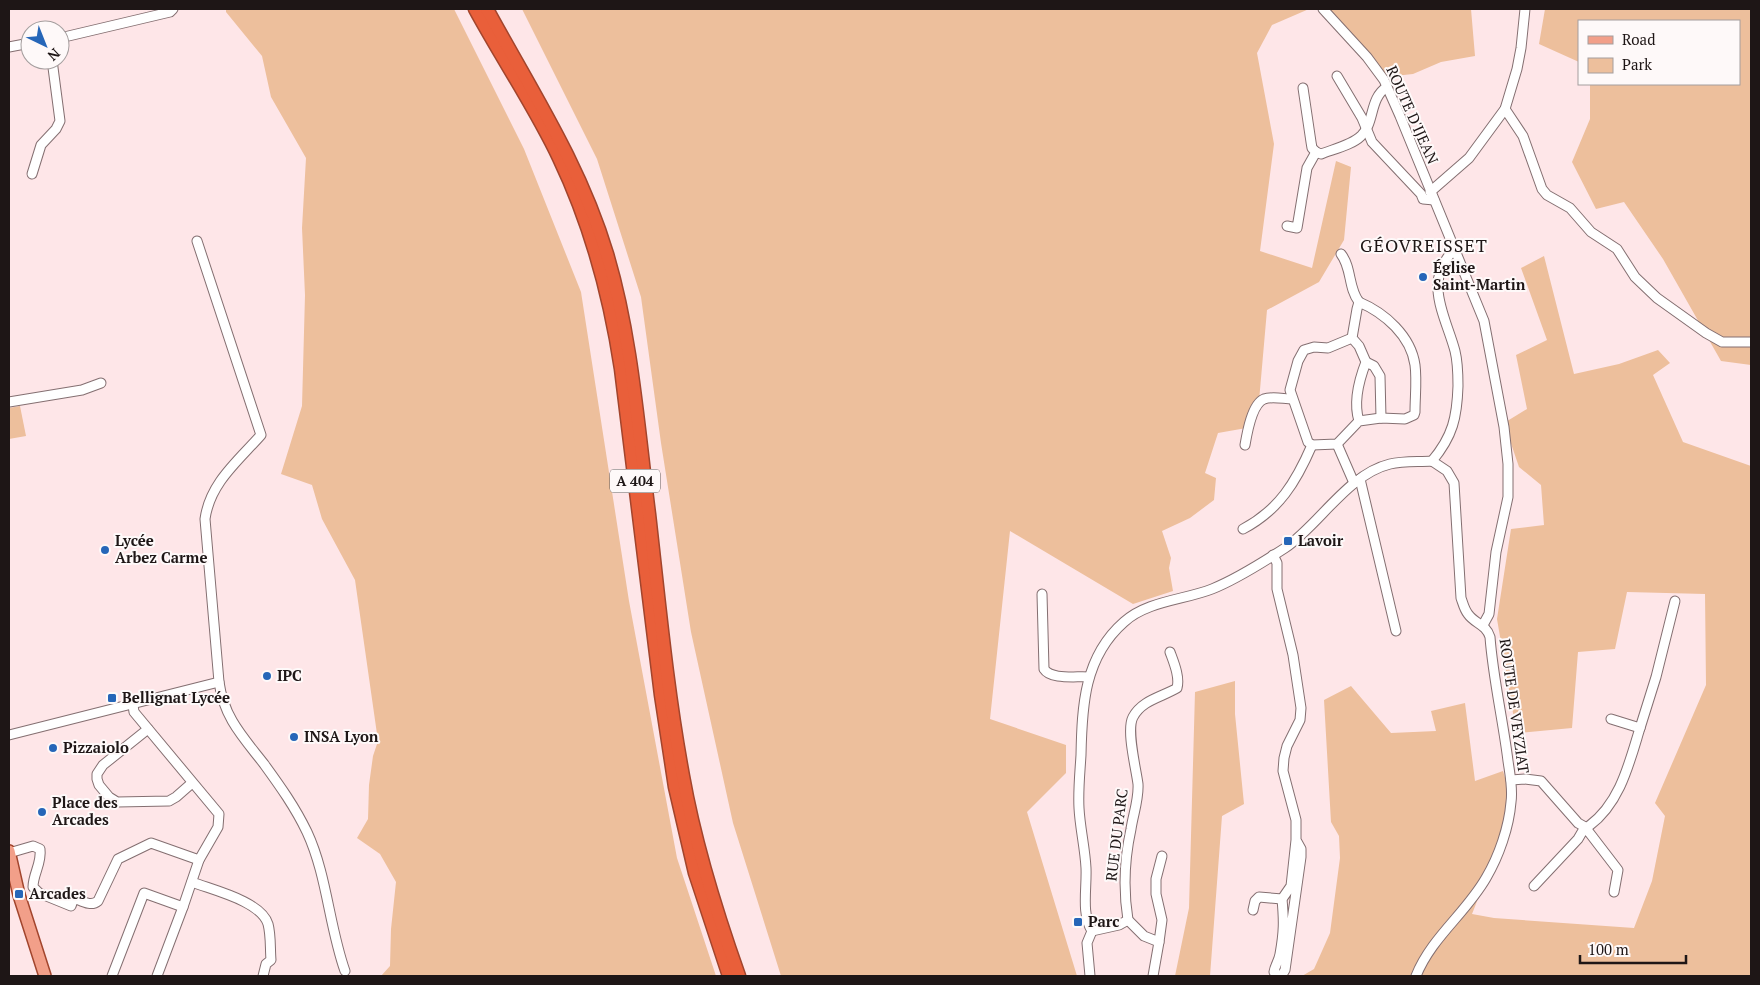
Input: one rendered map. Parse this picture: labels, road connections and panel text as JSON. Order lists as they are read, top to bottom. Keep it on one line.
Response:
{"streets":{"highway":["A 404"],"street":["ROUTE D'IJEAN","ROUTE DE VEYZIAT","RUE DU PARC"]},"crossings":[["ROUTE D'IJEAN","ROUTE DE VEYZIAT"]],"districts":["GÉOVREISSET"],"places":{"other":["Église Saint-Martin","Lycée Arbez Carme","IPC","INSA Lyon","Pizzaiolo","Place des Arcades"],"transit":["Lavoir","Bellignat Lycée","Arcades","Parc"]},"legend":["Road","Park"],"scale_bar":"100 m","north":"bottom right"}
